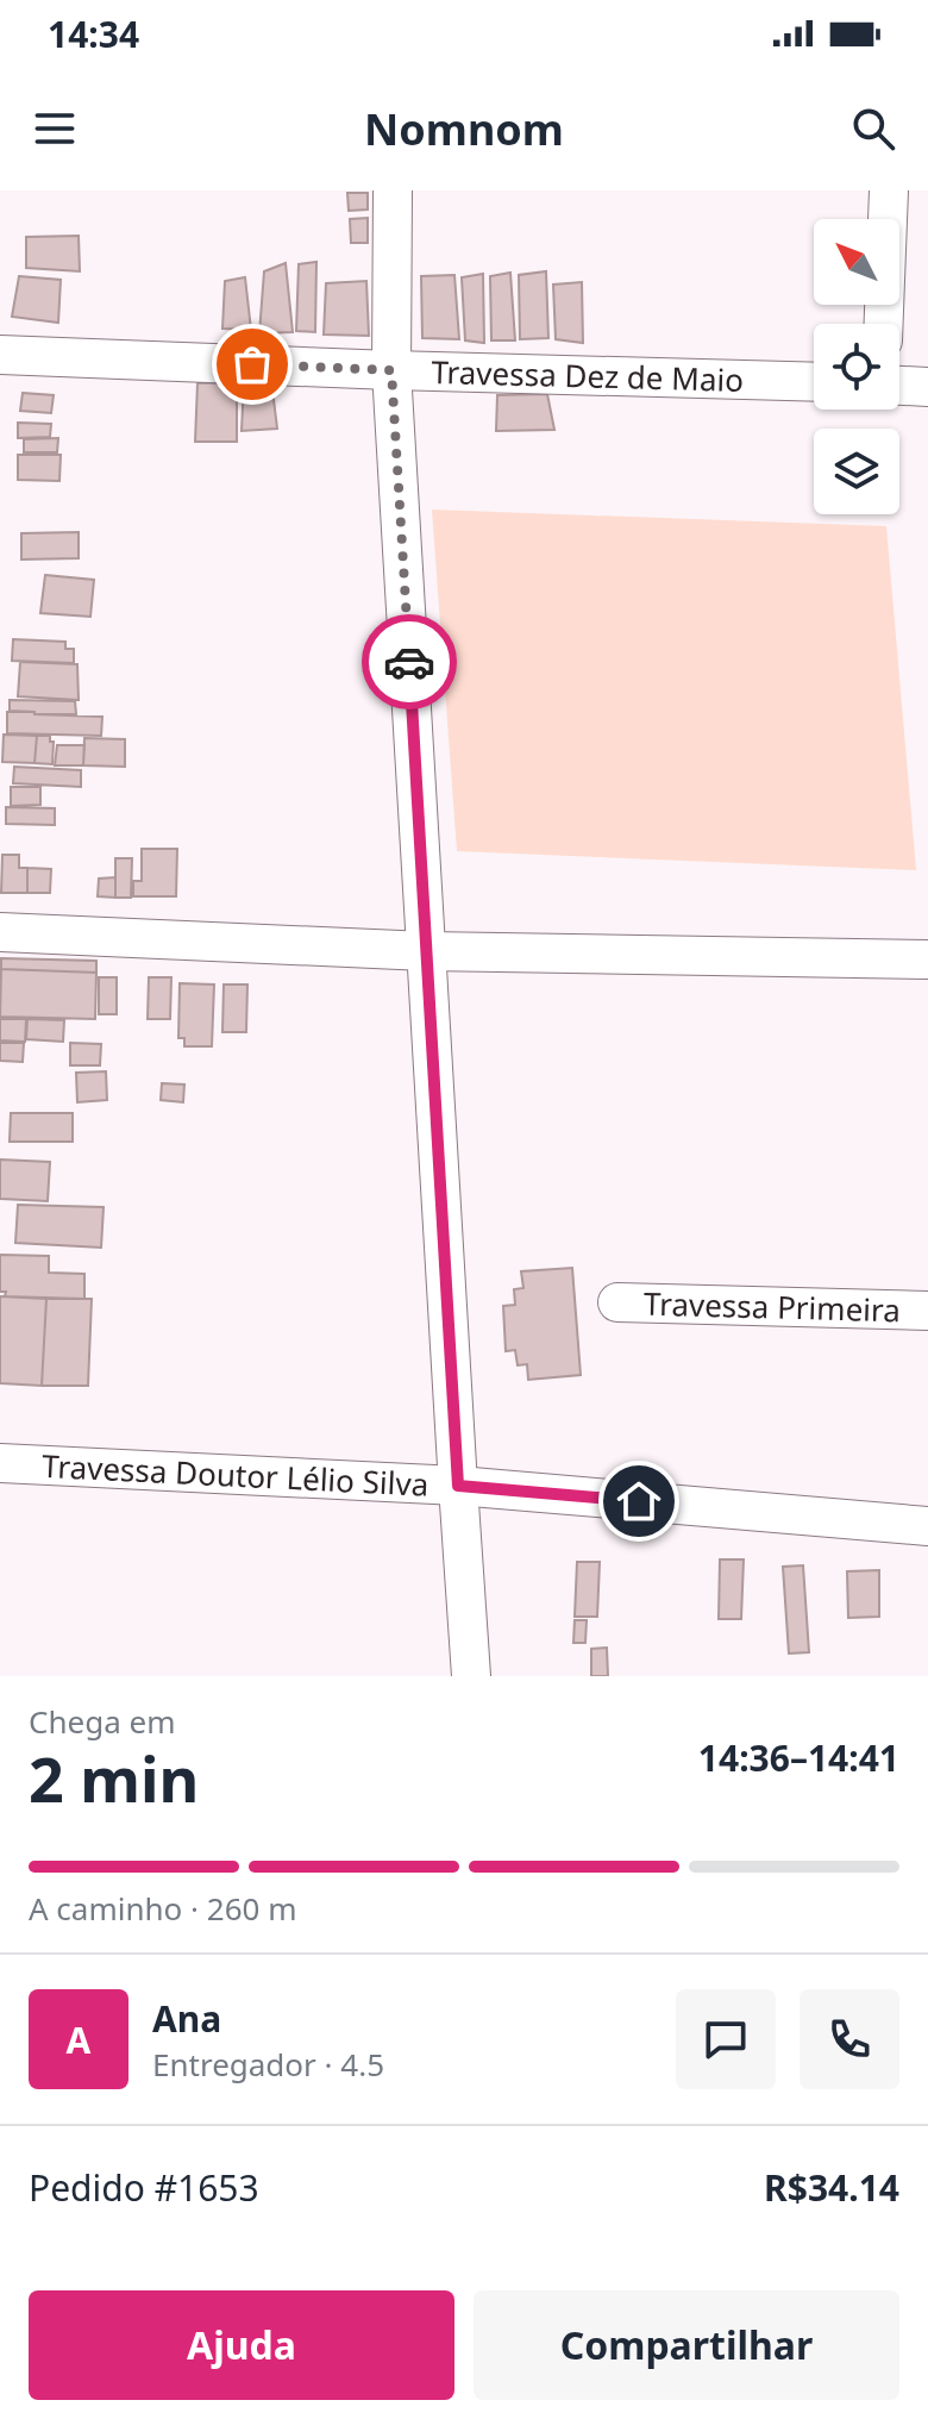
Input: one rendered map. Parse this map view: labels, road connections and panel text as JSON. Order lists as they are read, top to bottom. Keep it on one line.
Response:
{"streets":{"street":["Travessa Dez de Maio","Travessa Primeira","Travessa Doutor Lélio Silva"]},"north":"top left","page":{"status":"14:34","header":"Nomnom","heading":["2 min","Chega em","14:36–14:41"],"panel":["Ana","Entregador · 4.5","Pedido #1653","R$34.14"],"bar":"A caminho · 260 m","round":"A","buttons":["Ajuda","Compartilhar"]}}
